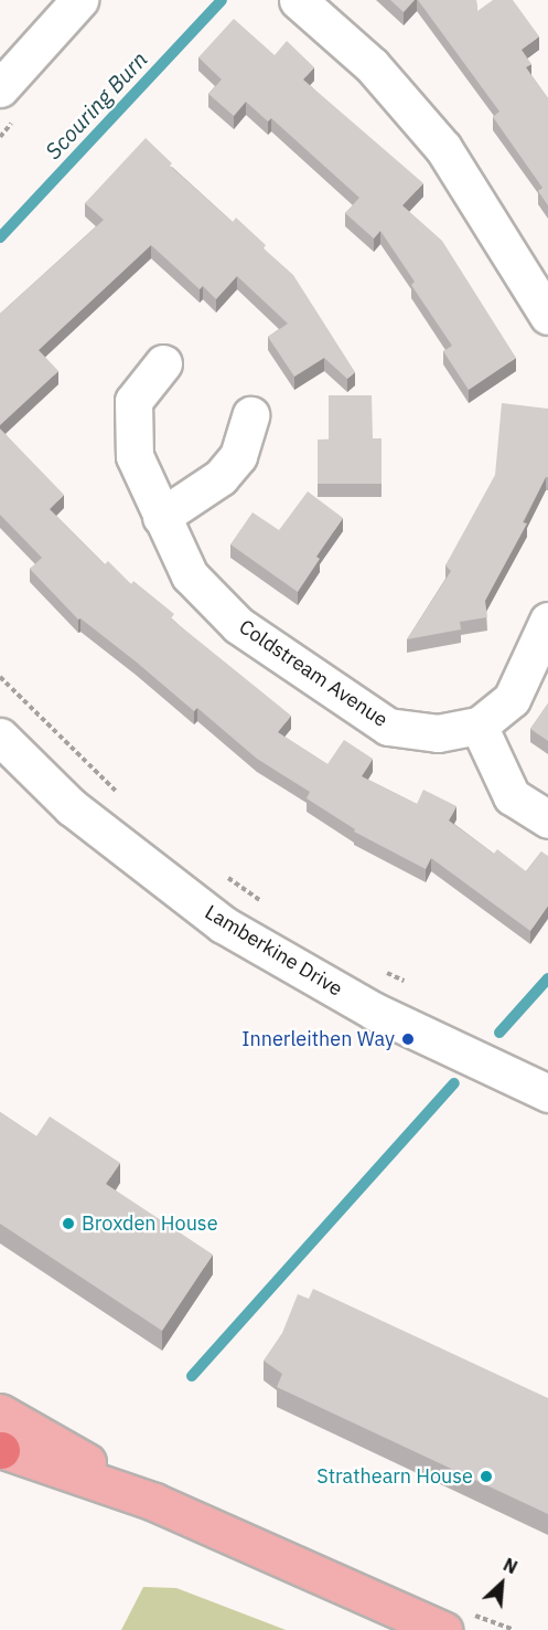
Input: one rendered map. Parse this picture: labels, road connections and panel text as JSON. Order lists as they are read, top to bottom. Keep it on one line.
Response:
{"streets":{"street":["Coldstream Avenue","Lamberkine Drive"]},"water":["Scouring Burn"],"places":["Innerleithen Way","Broxden House","Strathearn House"],"north":"top right"}
